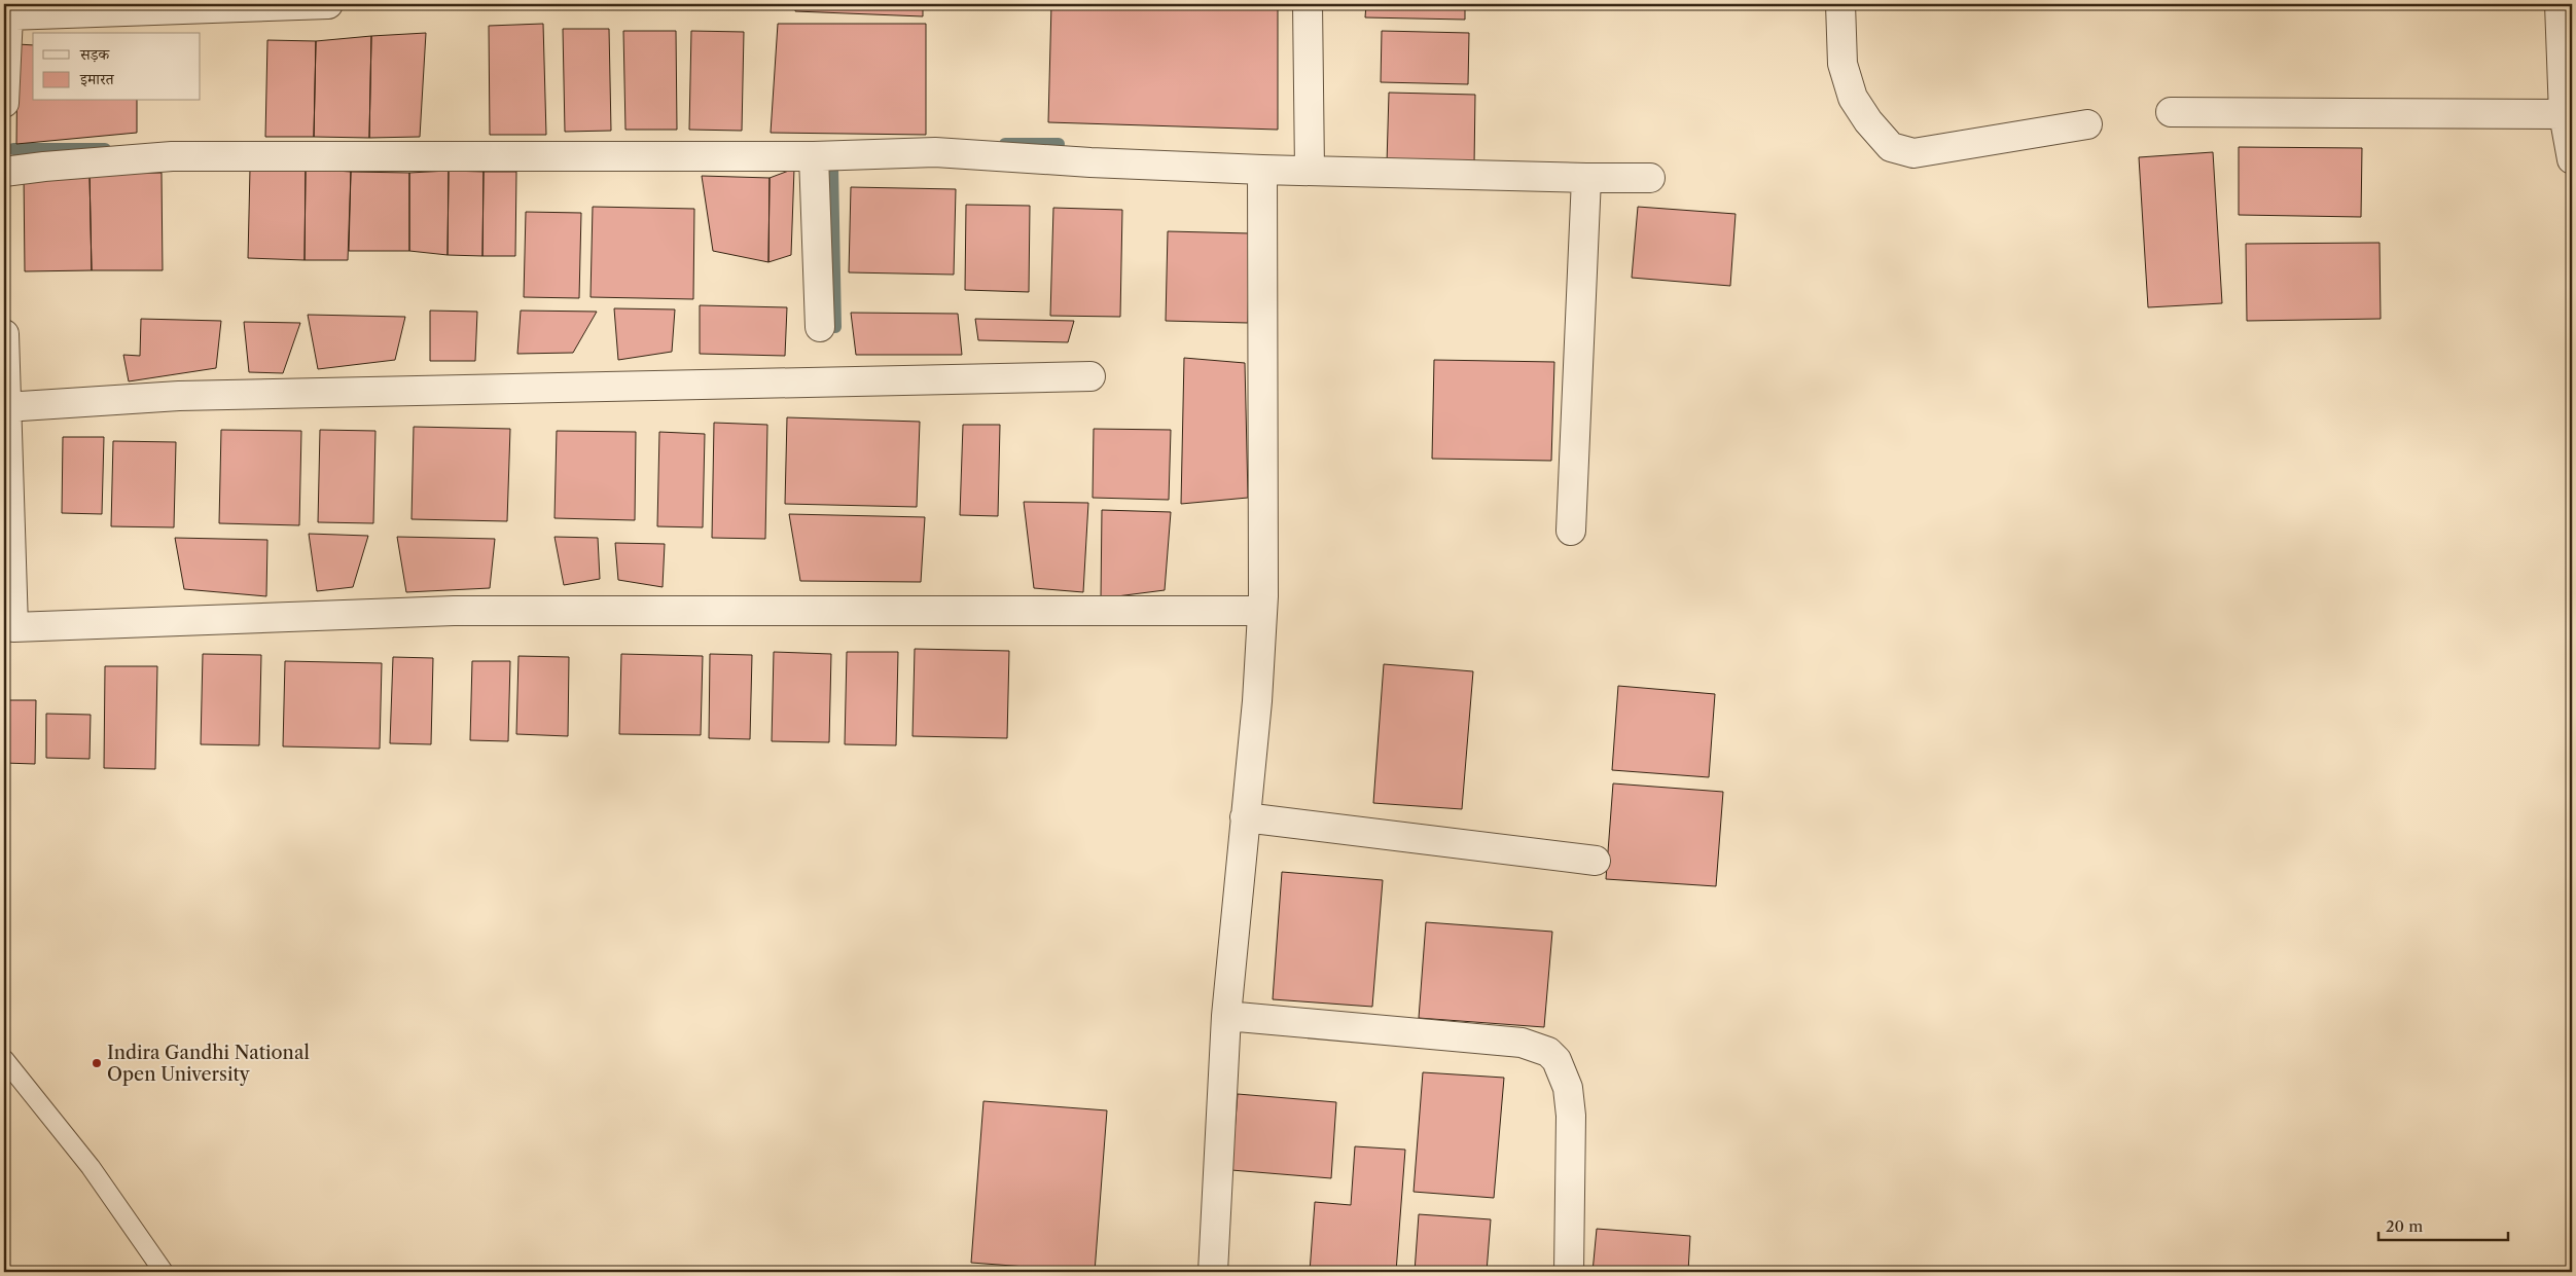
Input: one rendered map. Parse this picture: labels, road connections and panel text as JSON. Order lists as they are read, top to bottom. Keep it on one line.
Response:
{"places":["Indira Gandhi National Open University"],"legend":["सड़क","इमारत"],"scale_bar":"20 m"}
